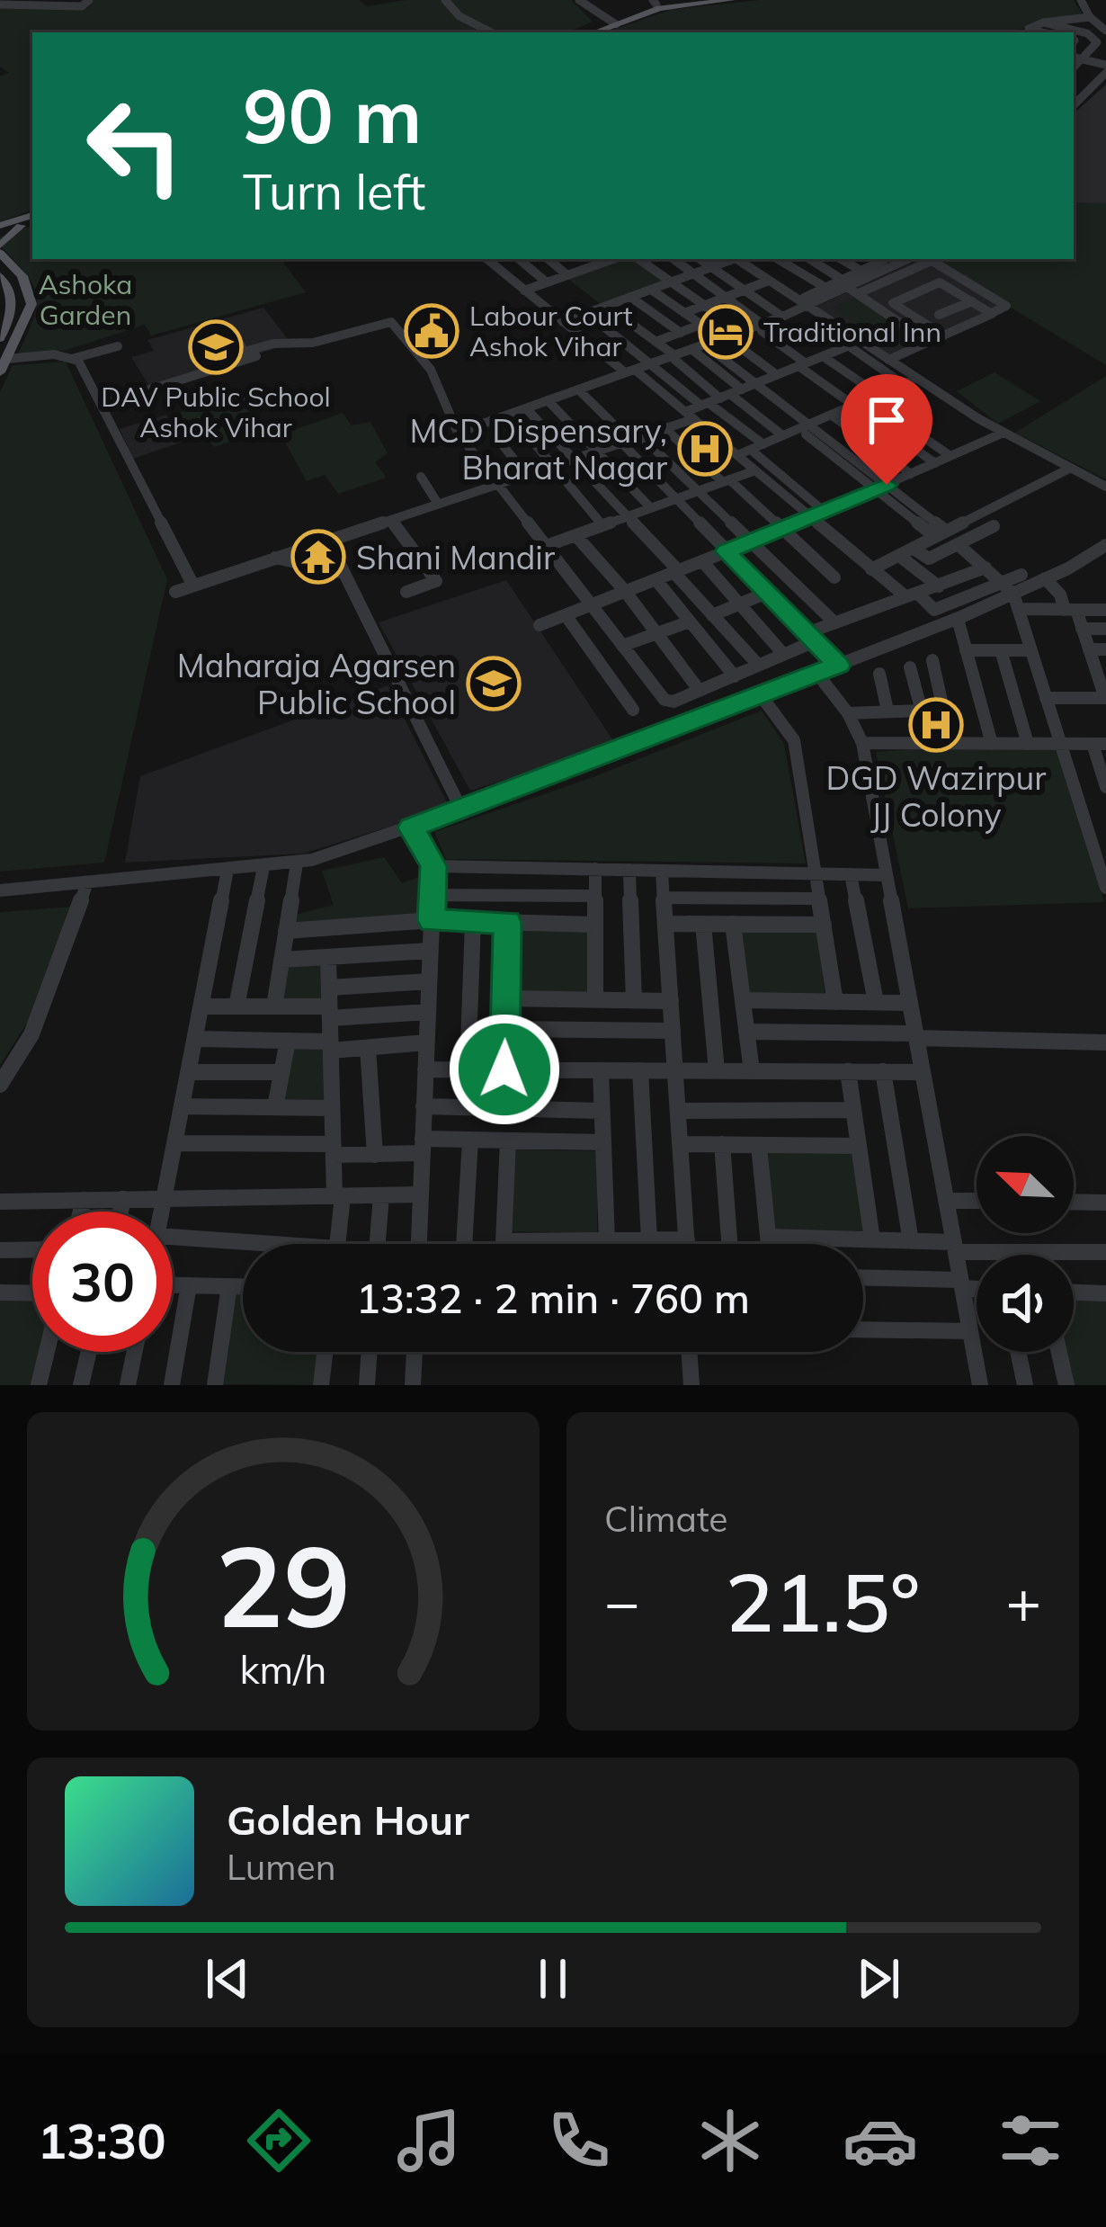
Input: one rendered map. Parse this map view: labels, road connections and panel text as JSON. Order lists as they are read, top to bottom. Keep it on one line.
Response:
{"parks":["Ashoka Garden"],"places":{"public building":["Labour Court Ashok Vihar"],"hotel":["Traditional Inn"],"school or university":["DAV Public School Ashok Vihar","Maharaja Agarsen Public School"],"hospital":["MCD Dispensary, Bharat Nagar","DGD Wazirpur JJ Colony"],"temple":["Shani Mandir"]},"north":"top left","page":{"turn":["90 m","Turn left"],"limit":"30","trip":"13:32 · 2 min · 760 m","tile":"Climate","heat":["−","21.5°","+"],"song":["Golden Hour","Lumen"],"tabs":"13:30","gauge":["29","km/h"]}}
